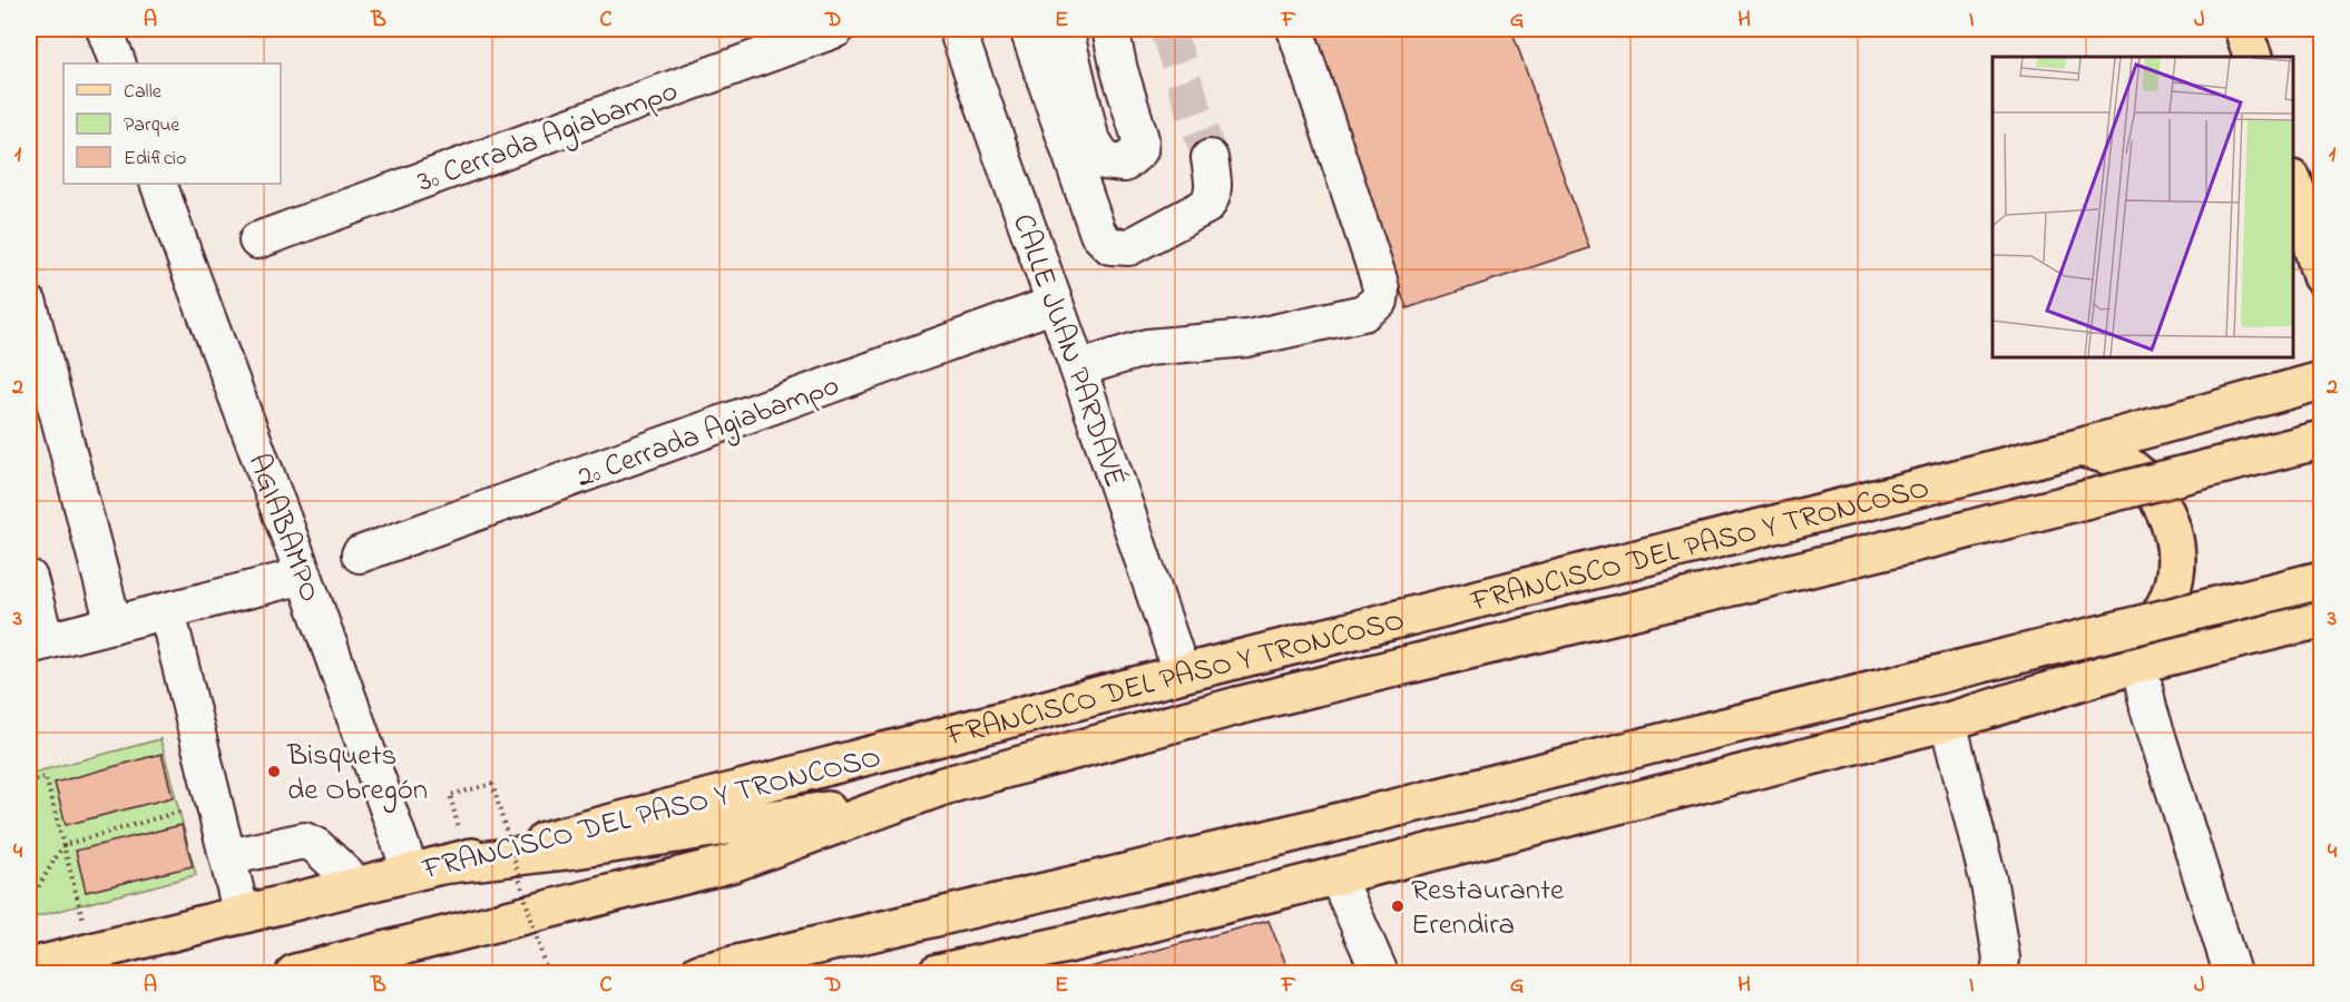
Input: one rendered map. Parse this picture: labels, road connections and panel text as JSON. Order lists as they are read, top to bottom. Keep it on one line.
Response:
{"streets":{"main road":["FRANCISCO DEL PASO Y TRONCOSO"],"street":["3º Cerrada Agiabampo","CALLE JUAN PARDAVÉ","2º Cerrada Agiabampo","AGIABAMPO"]},"crossings":[["CALLE JUAN PARDAVÉ","2º Cerrada Agiabampo"],["CALLE JUAN PARDAVÉ","FRANCISCO DEL PASO Y TRONCOSO"],["AGIABAMPO","FRANCISCO DEL PASO Y TRONCOSO"]],"places":["Bisquets de Obregón","Restaurante Erendira"],"legend":["Calle","Parque","Edificio"],"grid":{"columns":["A","B","C","D","E","F","G","H","I","J"],"rows":["1","2","3","4"]}}
